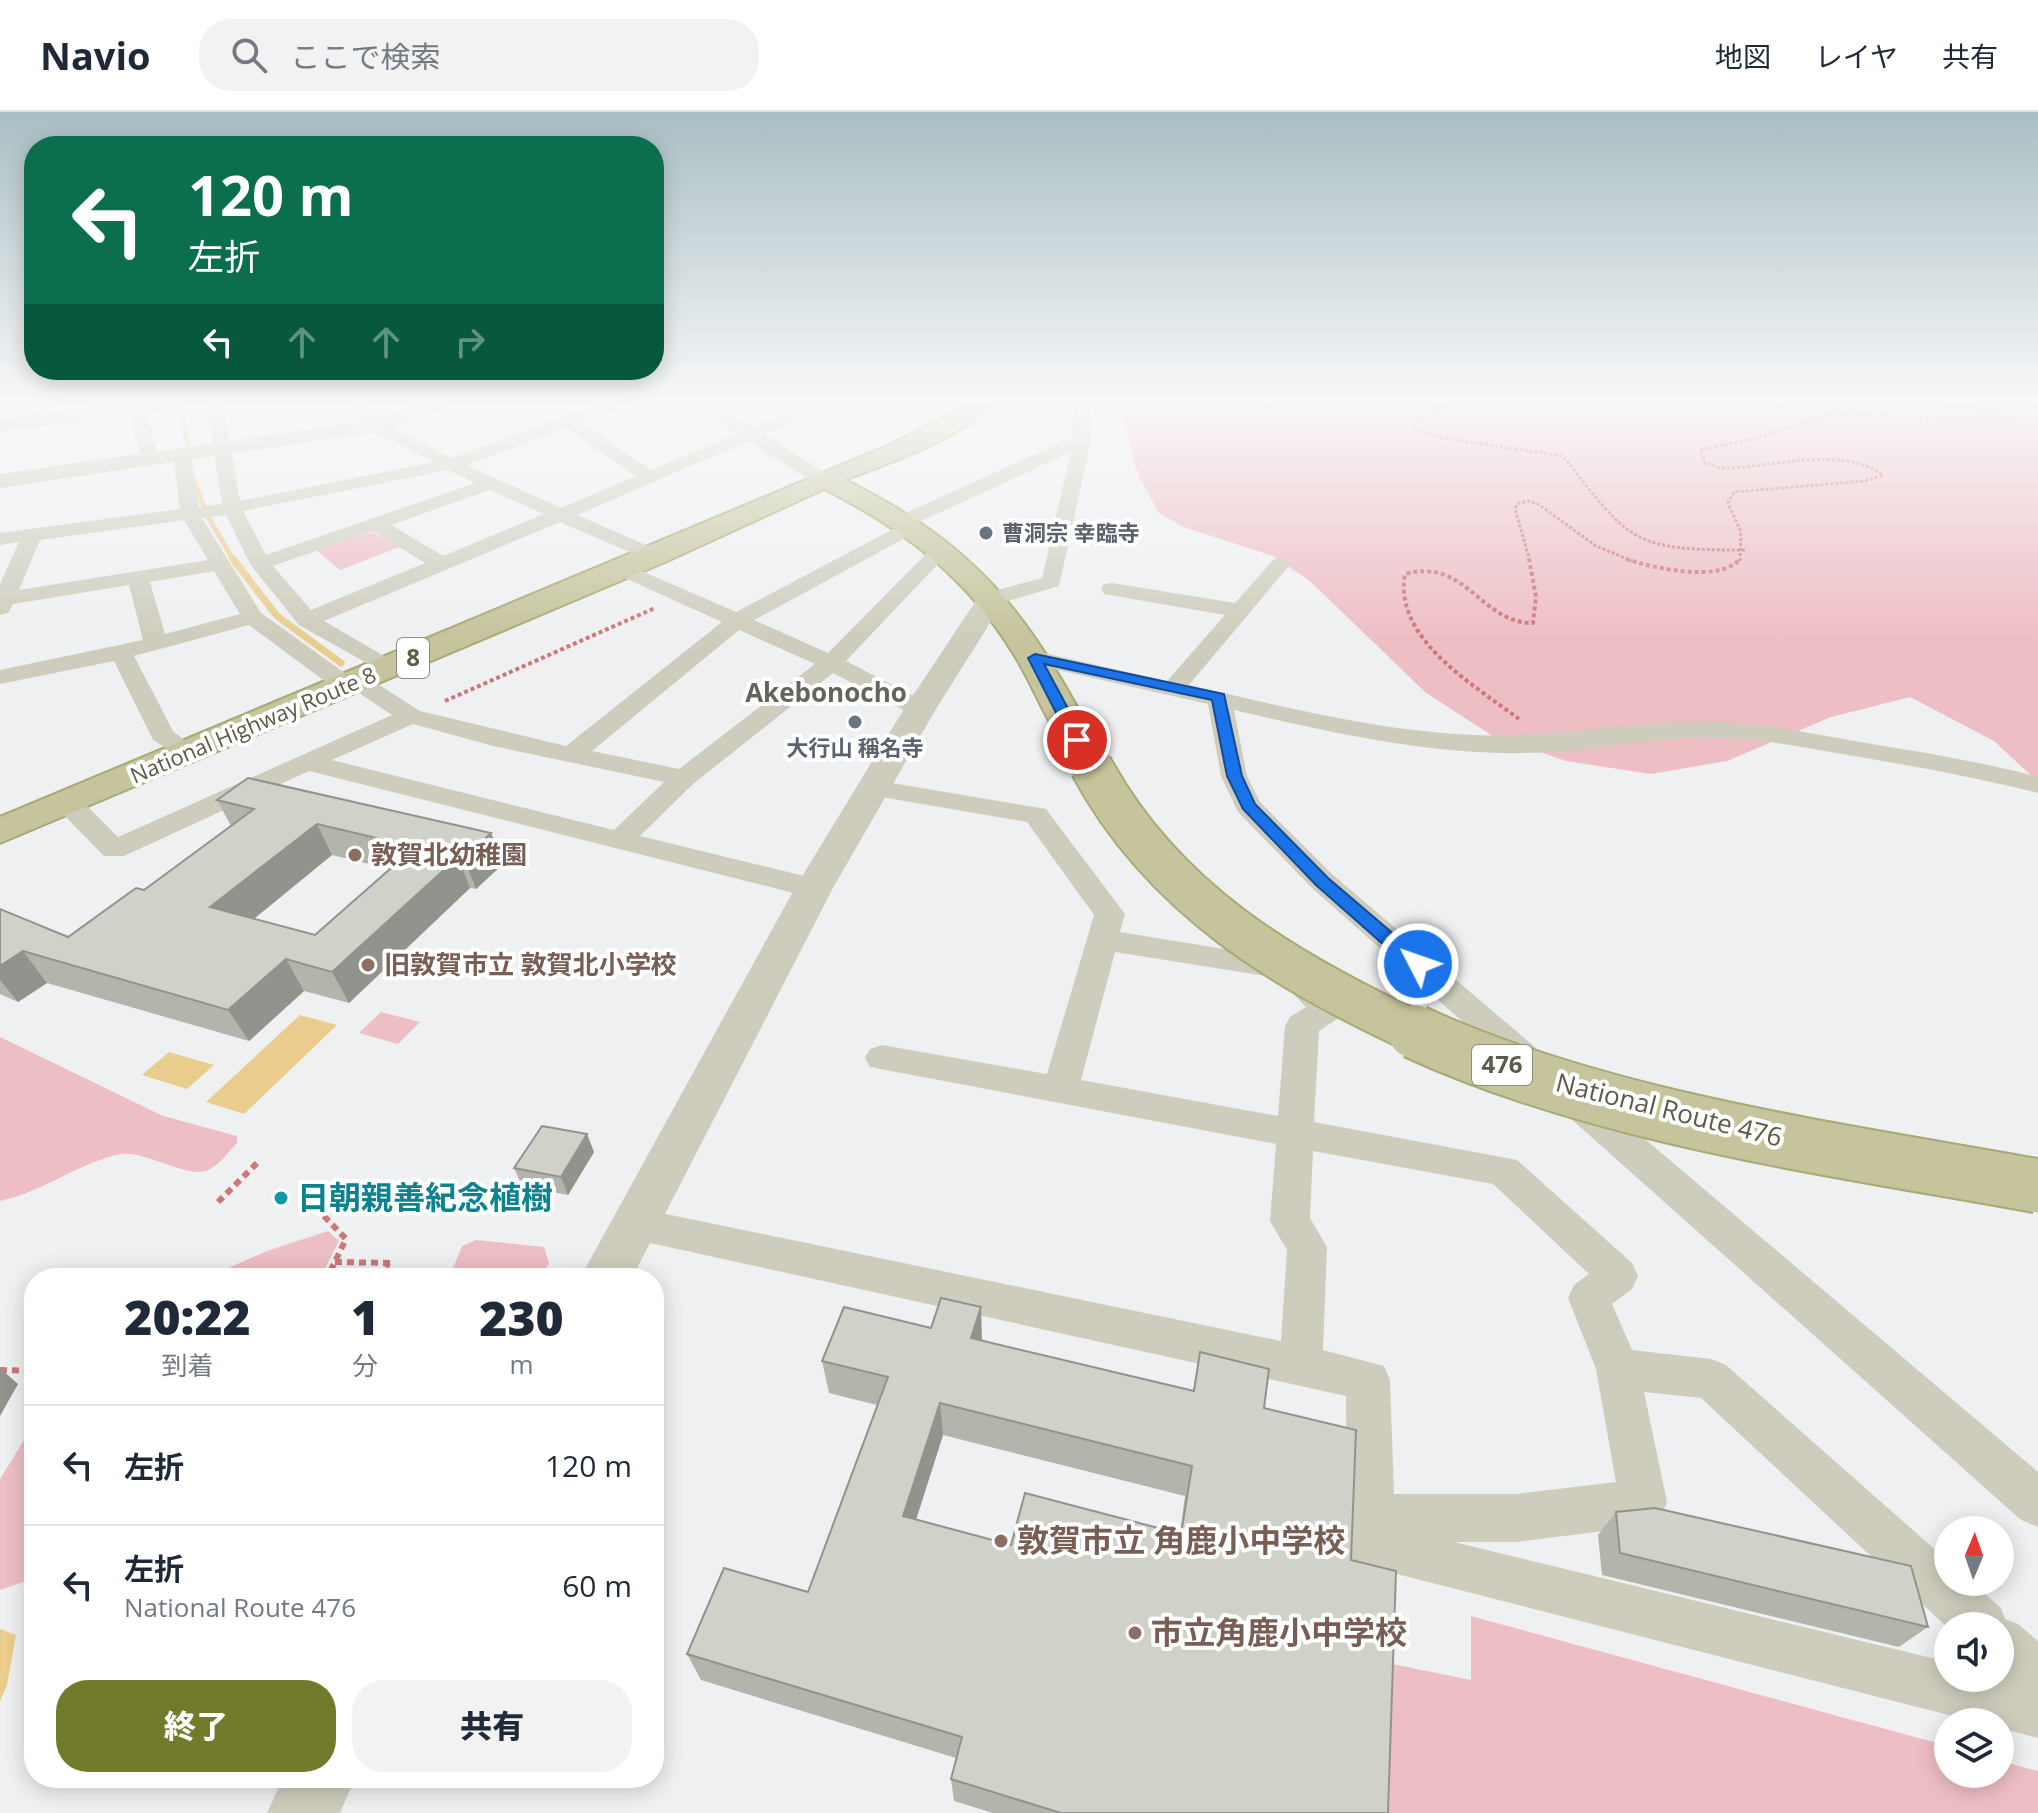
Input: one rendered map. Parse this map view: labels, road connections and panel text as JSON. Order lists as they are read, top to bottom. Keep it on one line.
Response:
{"streets":{"highway":["8","National Highway Route 8","476","National Route 476"]},"crossings":[["National Highway Route 8","National Route 476"]],"districts":["Akebonocho"],"places":["曹洞宗 幸臨寺","大行山 稱名寺","敦賀北幼稚園","旧敦賀市立 敦賀北小学校","日朝親善紀念植樹","敦賀市立 角鹿小中学校","市立角鹿小中学校"],"north":"top","page":{"header":"Navio","search":"ここで検索","nav":["地図","レイヤ","共有"],"turn":["120 m","左折"],"eta":["20:22","到着","1","分","230","m"],"list":[{"name":"左折","value":"120 m"},{"name":"左折","note":"National Route 476","value":"60 m"}],"buttons":["終了","共有"]}}
